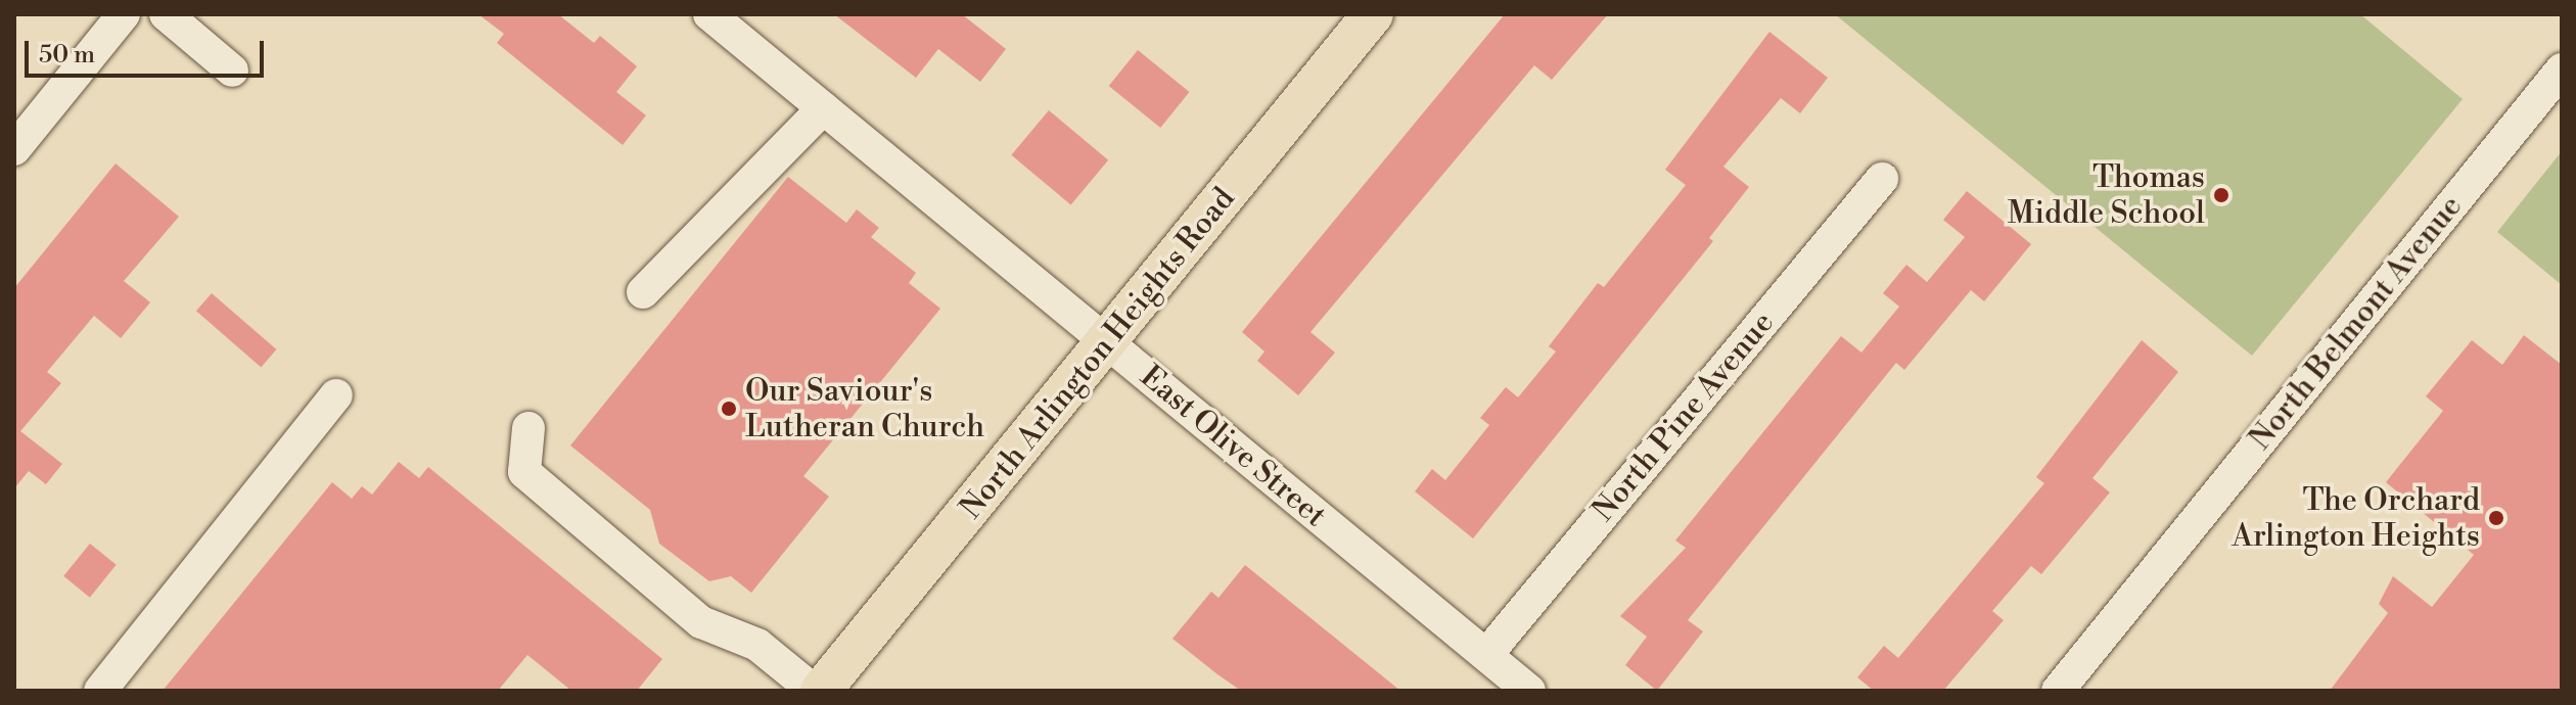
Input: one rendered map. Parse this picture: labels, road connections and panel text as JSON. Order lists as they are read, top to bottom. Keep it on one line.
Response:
{"streets":{"main road":["North Arlington Heights Road"],"street":["North Belmont Avenue","North Pine Avenue","East Olive Street"]},"crossings":[["North Arlington Heights Road","East Olive Street"],["North Pine Avenue","East Olive Street"]],"places":["Thomas Middle School","Our Saviour's Lutheran Church","The Orchard Arlington Heights"],"scale_bar":"50 m"}
